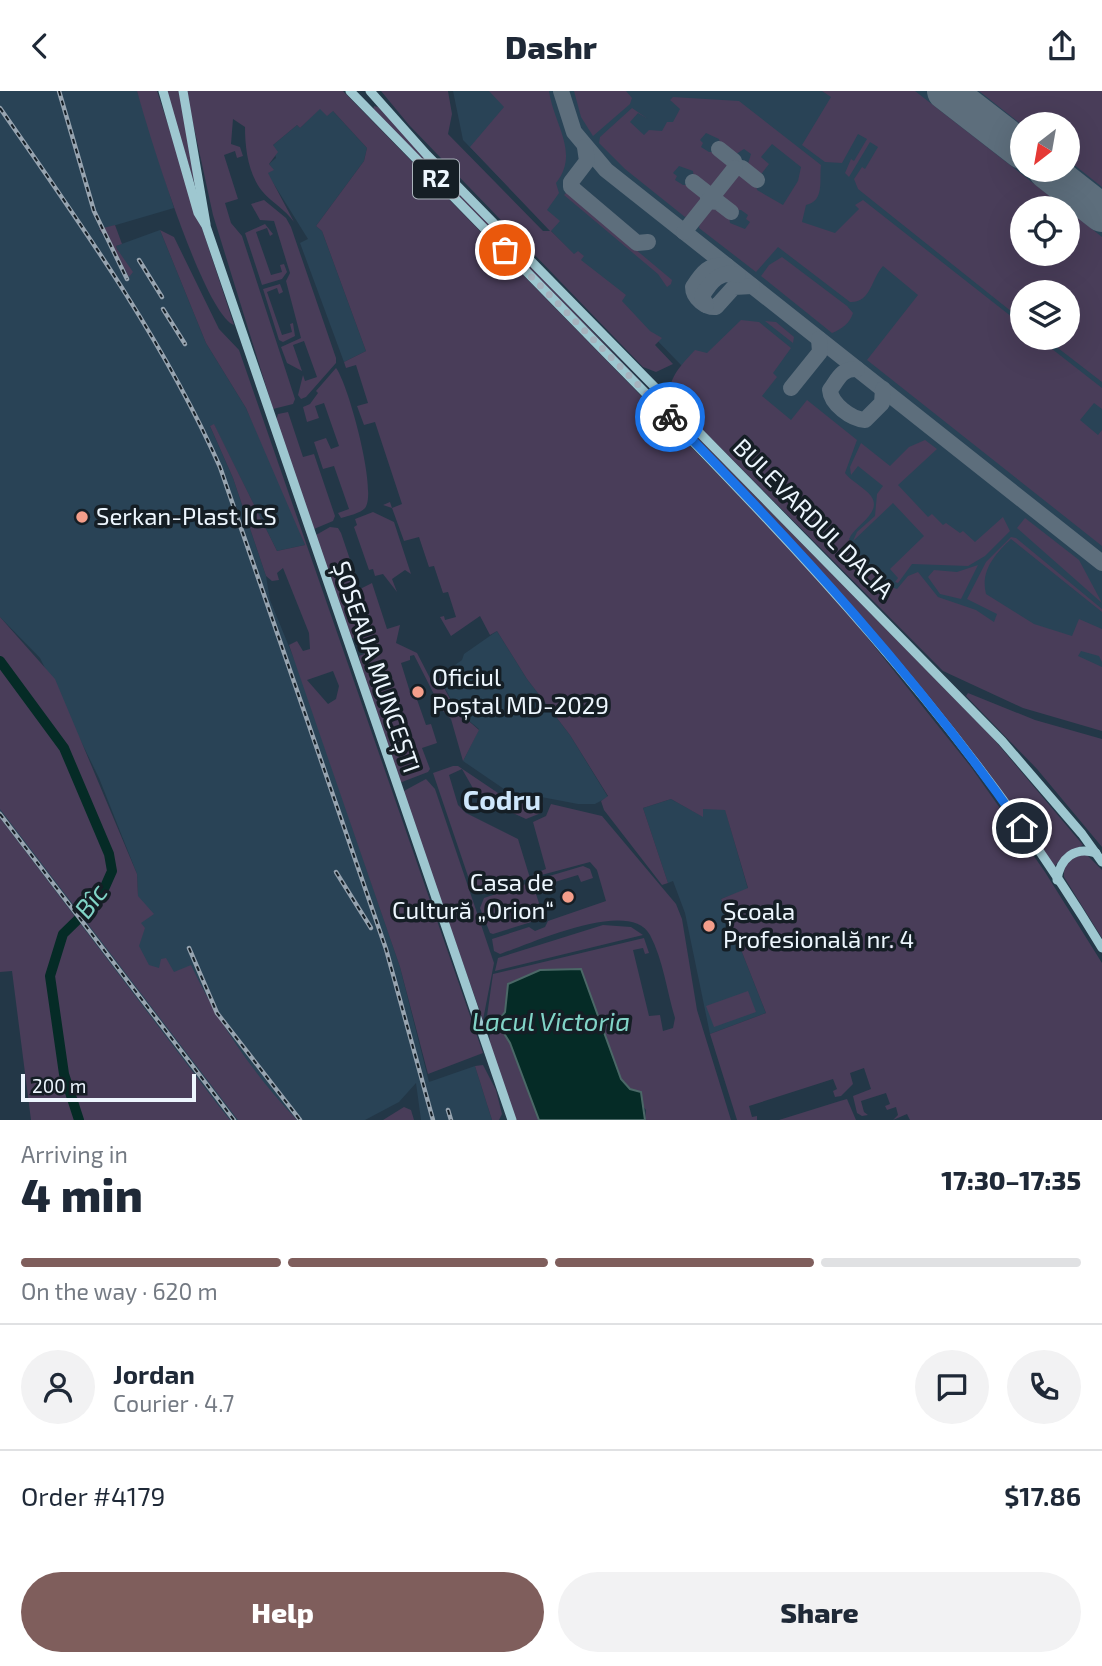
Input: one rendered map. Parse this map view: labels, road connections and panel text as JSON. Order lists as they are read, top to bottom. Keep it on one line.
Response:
{"streets":{"main road":["R2","BULEVARDUL DACIA","ȘOSEAUA MUNCEȘTI"]},"districts":["Codru"],"water":["Bîc","Lacul Victoria"],"places":["Serkan-Plast ICS","Oficiul Poștal MD-2029","Casa de Cultură „Orion“","Școala Profesională nr. 4"],"scale_bar":"200 m","north":"bottom left","page":{"header":"Dashr","scale":"200 m","heading":["4 min","Arriving in","17:30–17:35"],"panel":["Jordan","Courier · 4.7","Order #4179","$17.86"],"bar":"On the way · 620 m","buttons":["Help","Share"]}}
